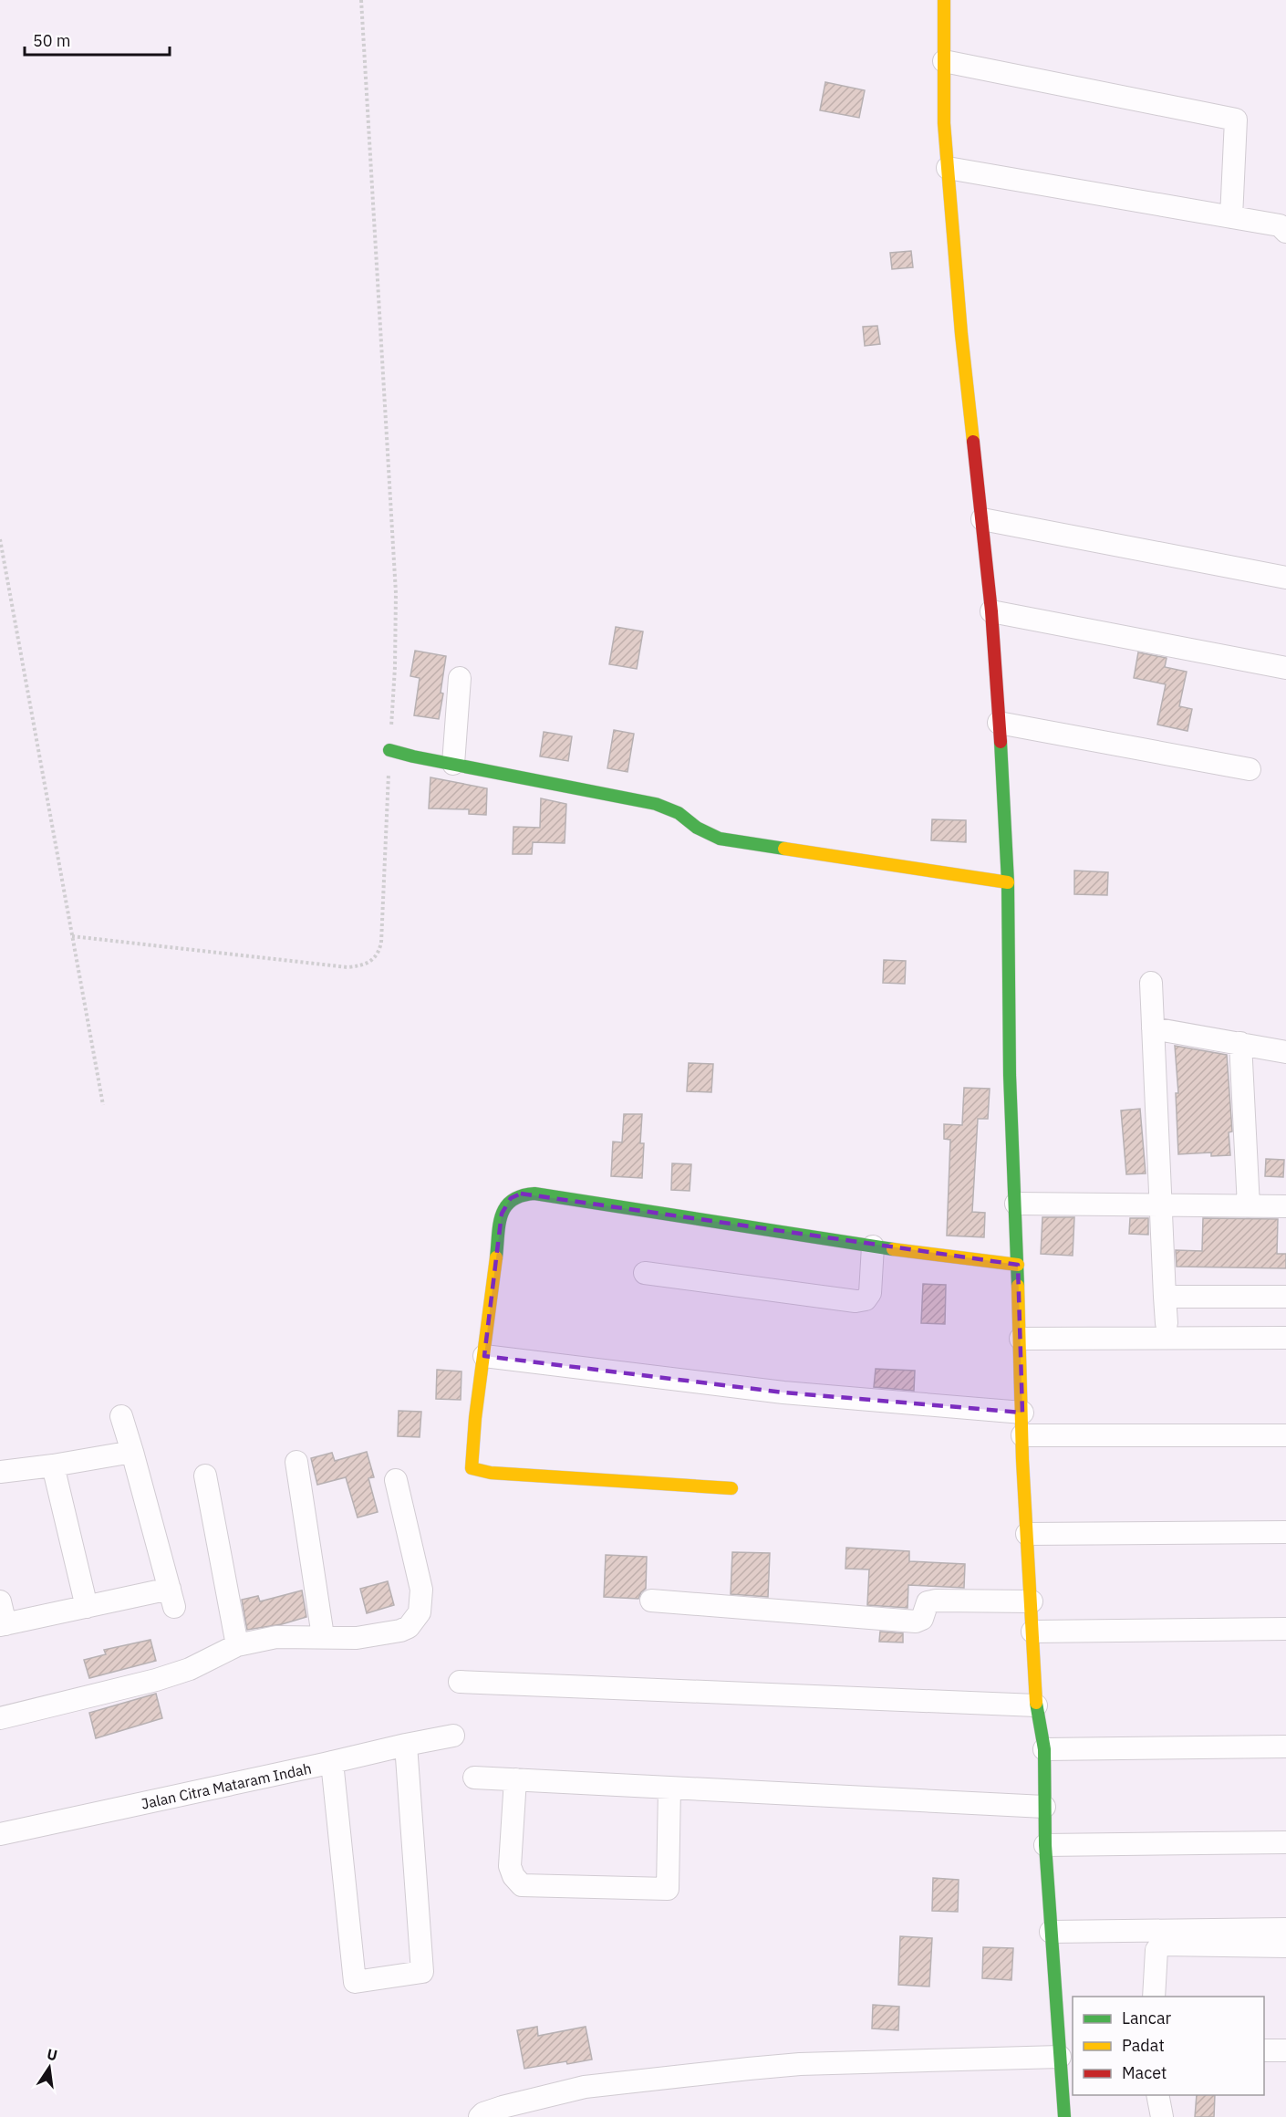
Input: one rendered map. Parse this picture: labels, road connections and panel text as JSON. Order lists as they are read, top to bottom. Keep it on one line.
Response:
{"streets":{"street":["Jalan Citra Mataram Indah"]},"legend":["Lancar","Padat","Macet"],"scale_bar":"50 m","north":"top"}
